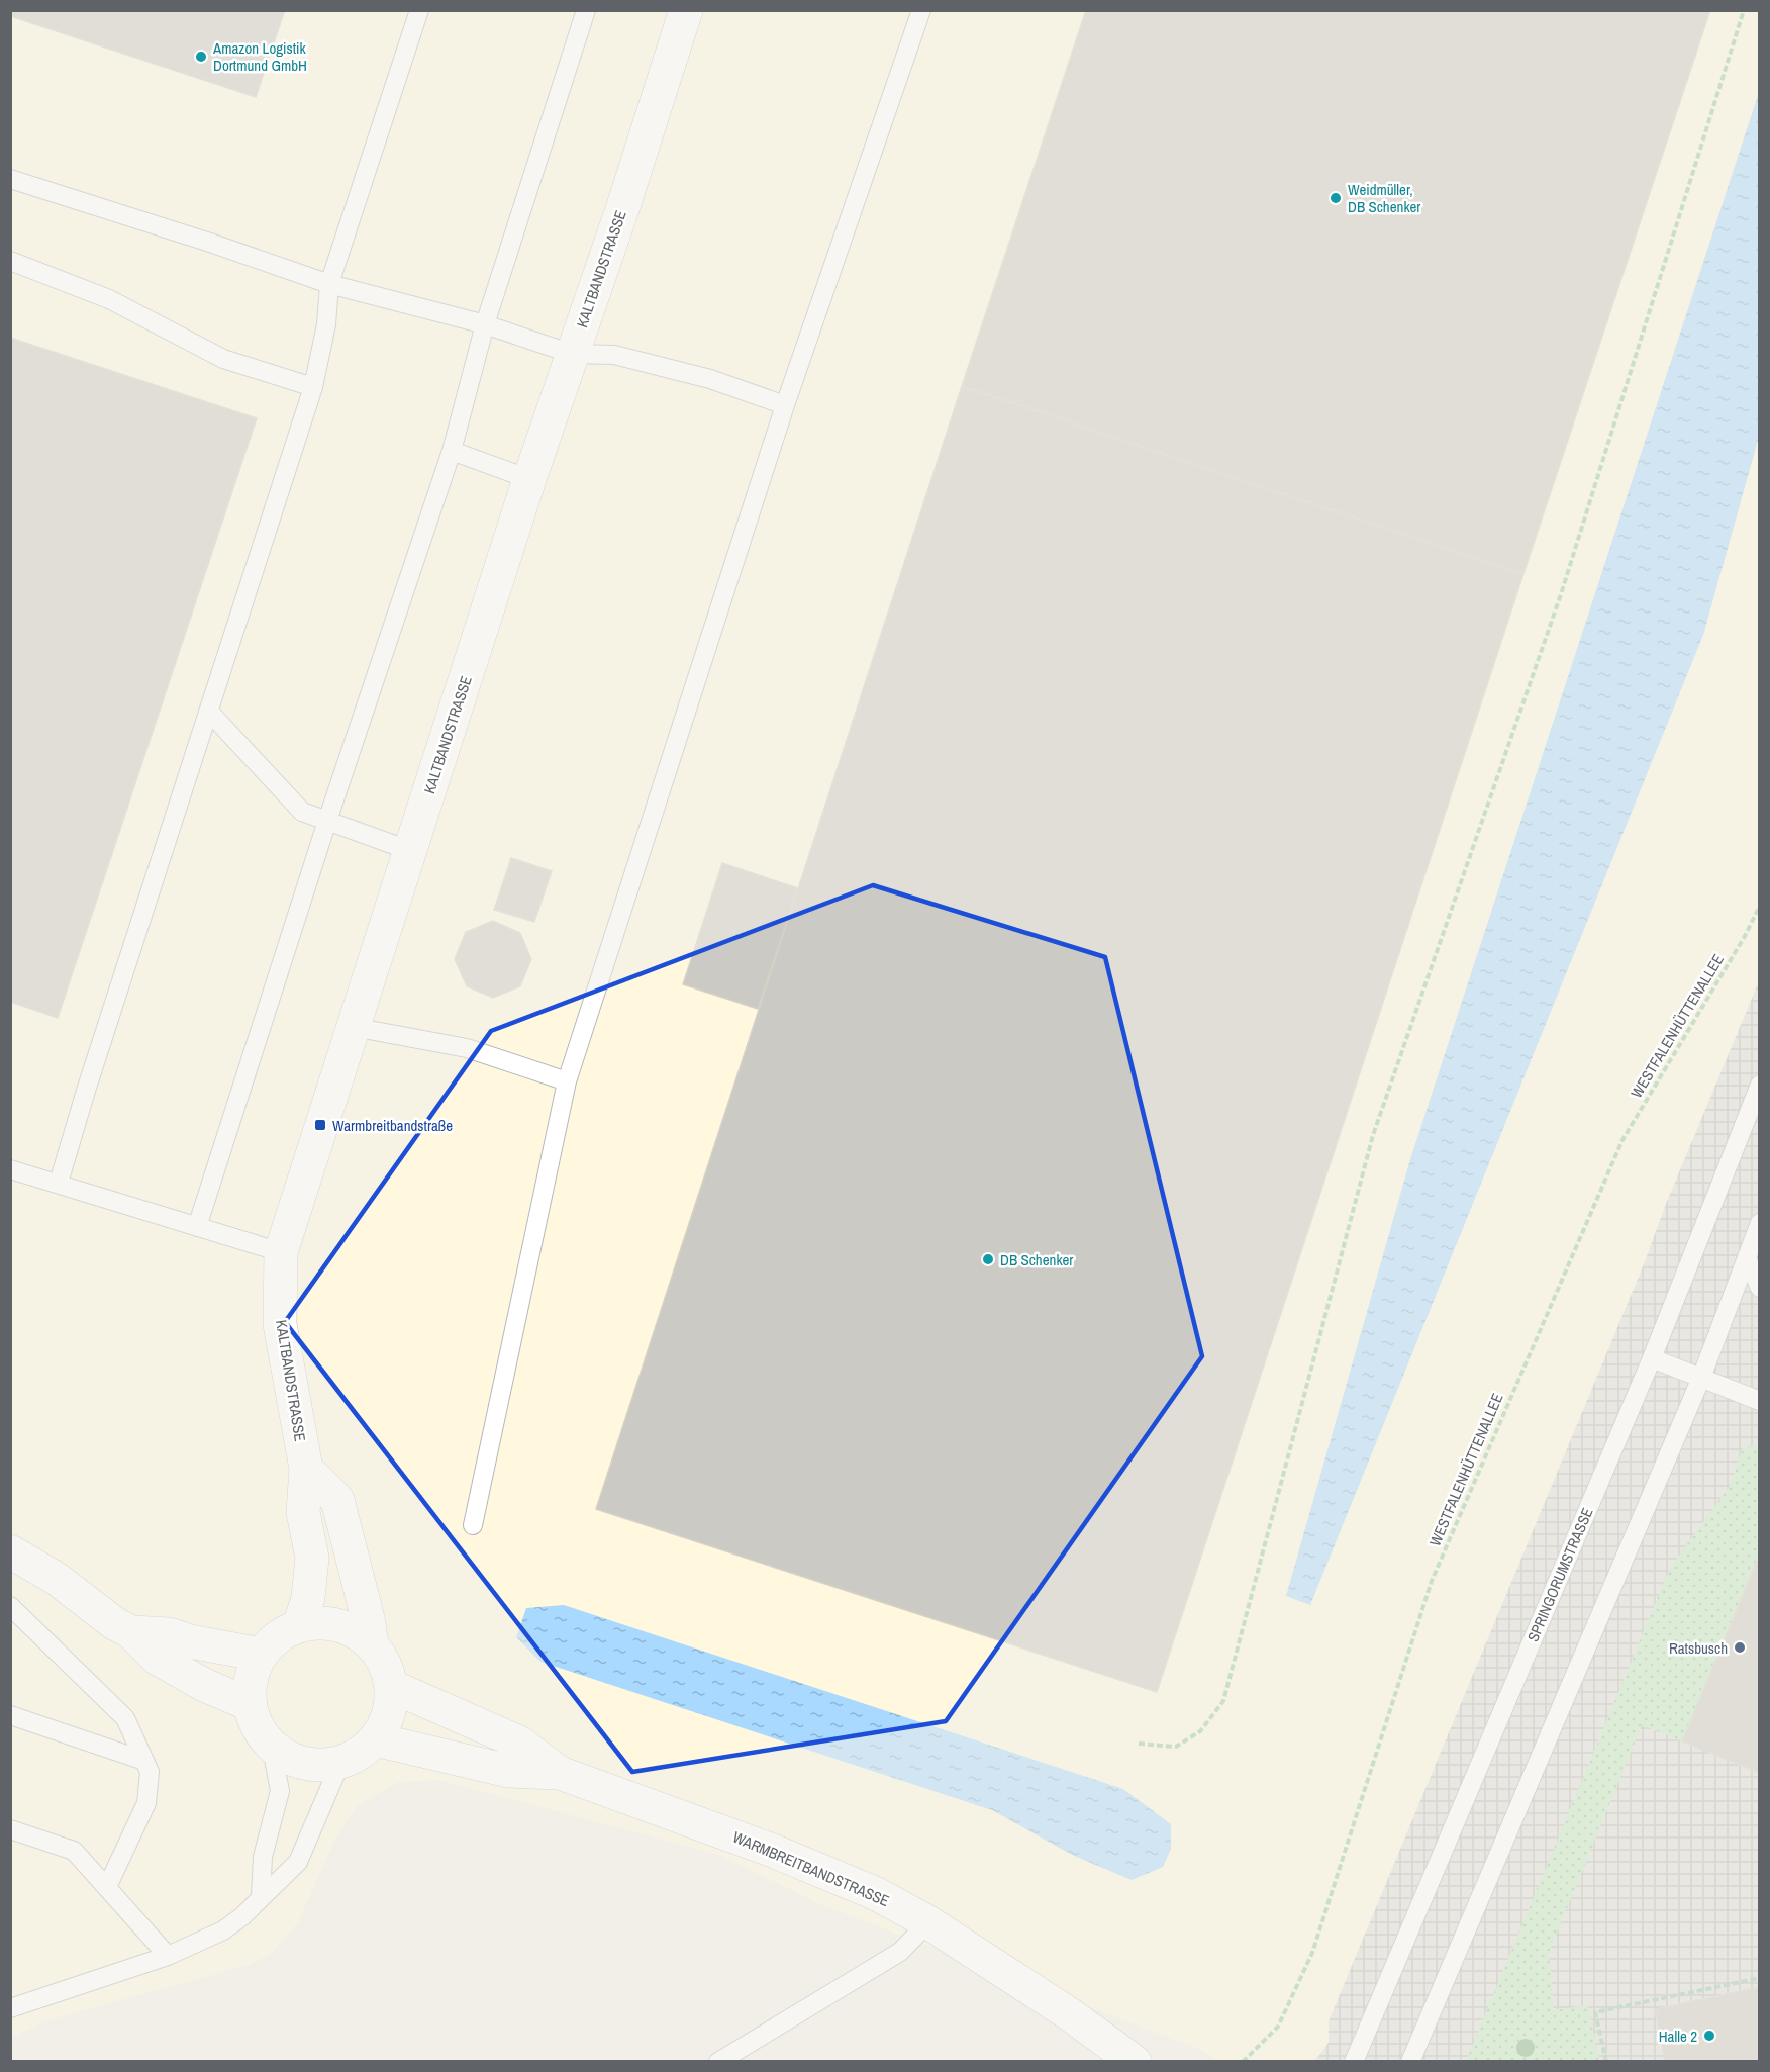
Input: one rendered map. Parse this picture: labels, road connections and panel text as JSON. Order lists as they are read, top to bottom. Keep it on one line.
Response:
{"streets":{"street":["KALTBANDSTRASSE","WARMBREITBANDSTRASSE"],"lane":["SPRINGORUMSTRASSE"],"path":["WESTFALENHÜTTENALLEE"]},"crossings":[["KALTBANDSTRASSE","WARMBREITBANDSTRASSE"]],"places":{"other":["Amazon Logistik Dortmund GmbH","Weidmüller, DB Schenker","DB Schenker","Ratsbusch","Halle 2"],"transit":["Warmbreitbandstraße"]}}
